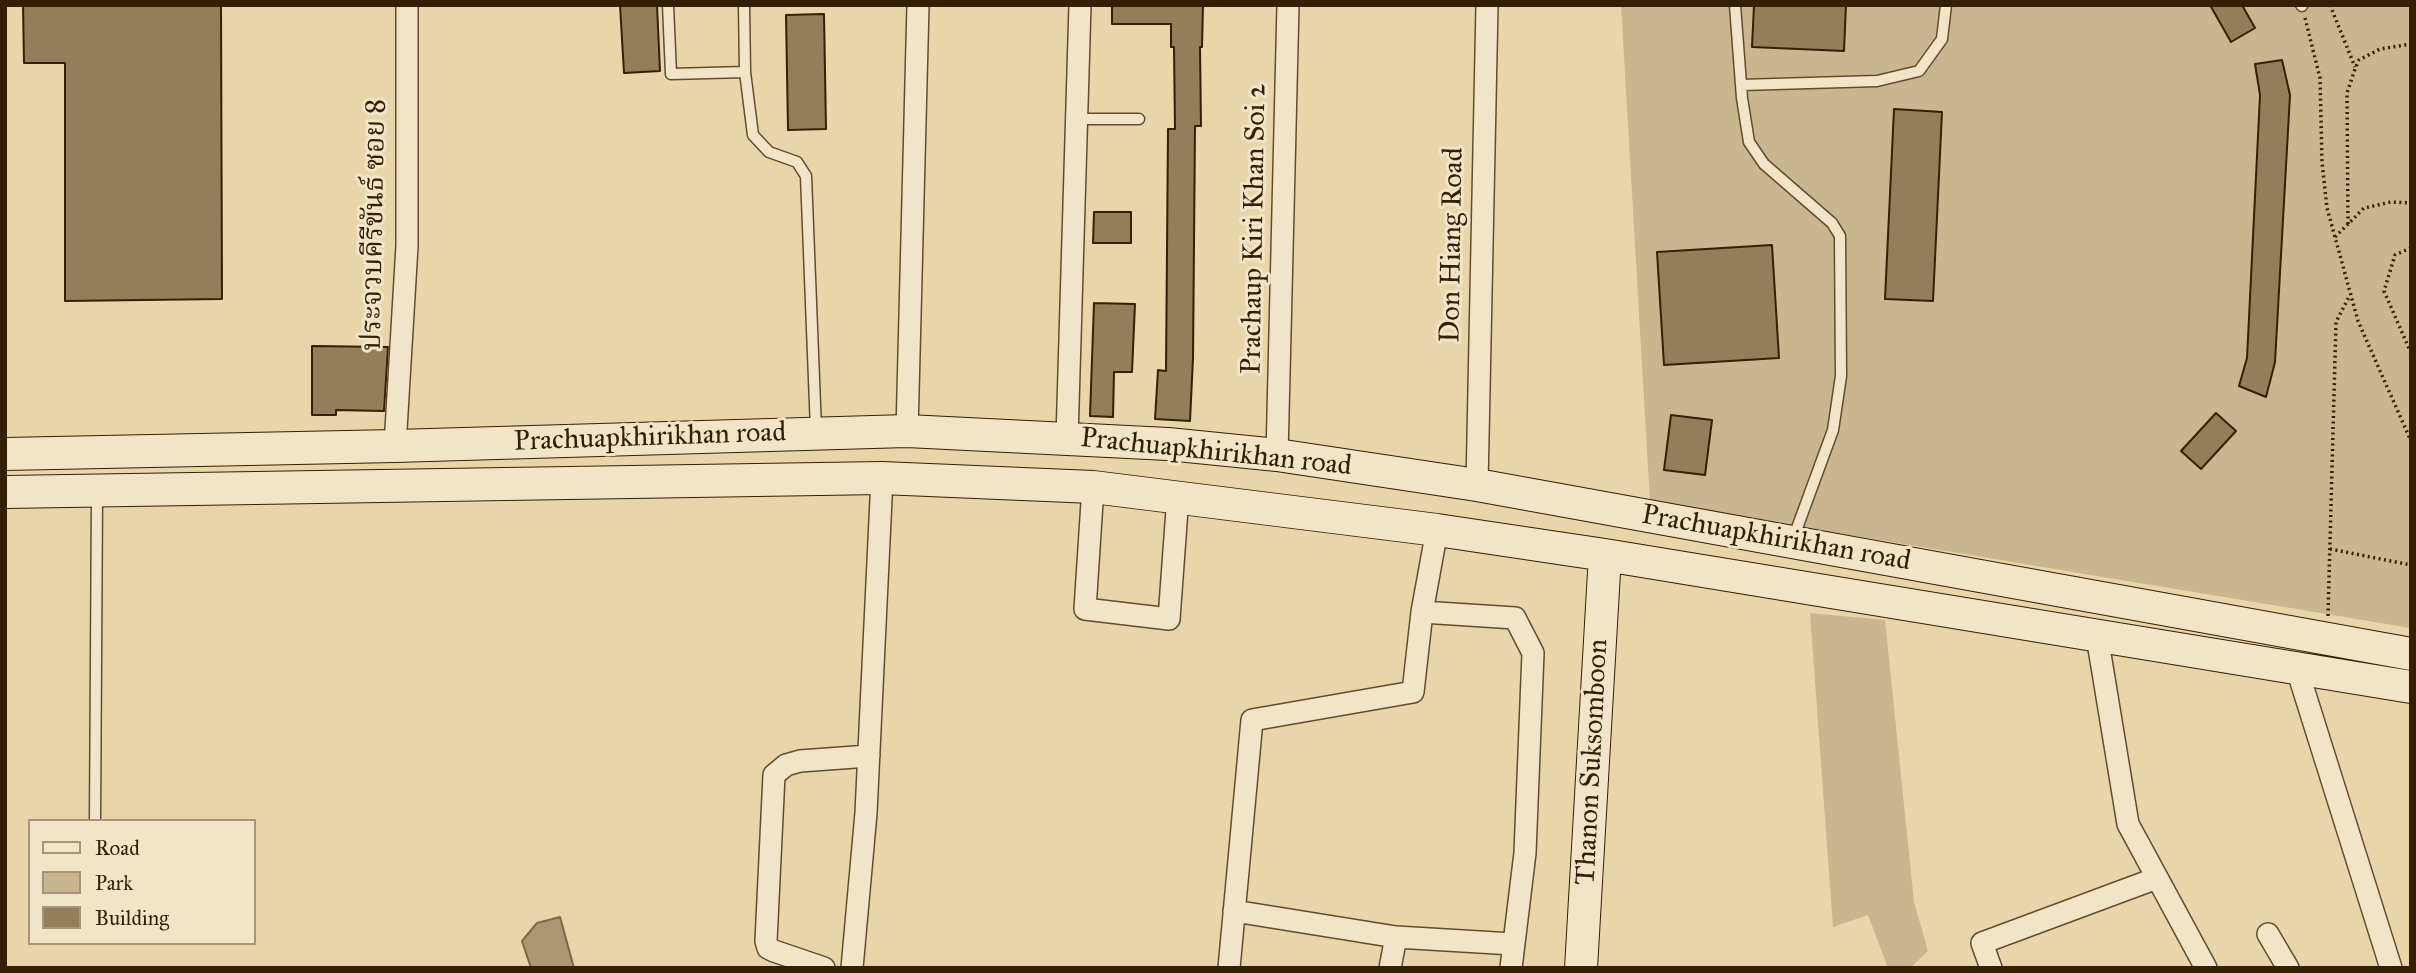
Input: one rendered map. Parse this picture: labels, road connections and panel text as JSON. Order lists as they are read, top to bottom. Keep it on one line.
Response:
{"streets":{"main road":["Prachuapkhirikhan road","Thanon Suksomboon"],"street":["ประจวบคีรีขันธ์ ซอย 8","Prachaup Kiri Khan Soi 2","Don Hiang Road"]},"crossings":[["ประจวบคีรีขันธ์ ซอย 8","Prachuapkhirikhan road"],["Prachaup Kiri Khan Soi 2","Prachuapkhirikhan road"],["Don Hiang Road","Prachuapkhirikhan road"],["Prachuapkhirikhan road","Thanon Suksomboon"]],"legend":["Road","Park","Building"]}
